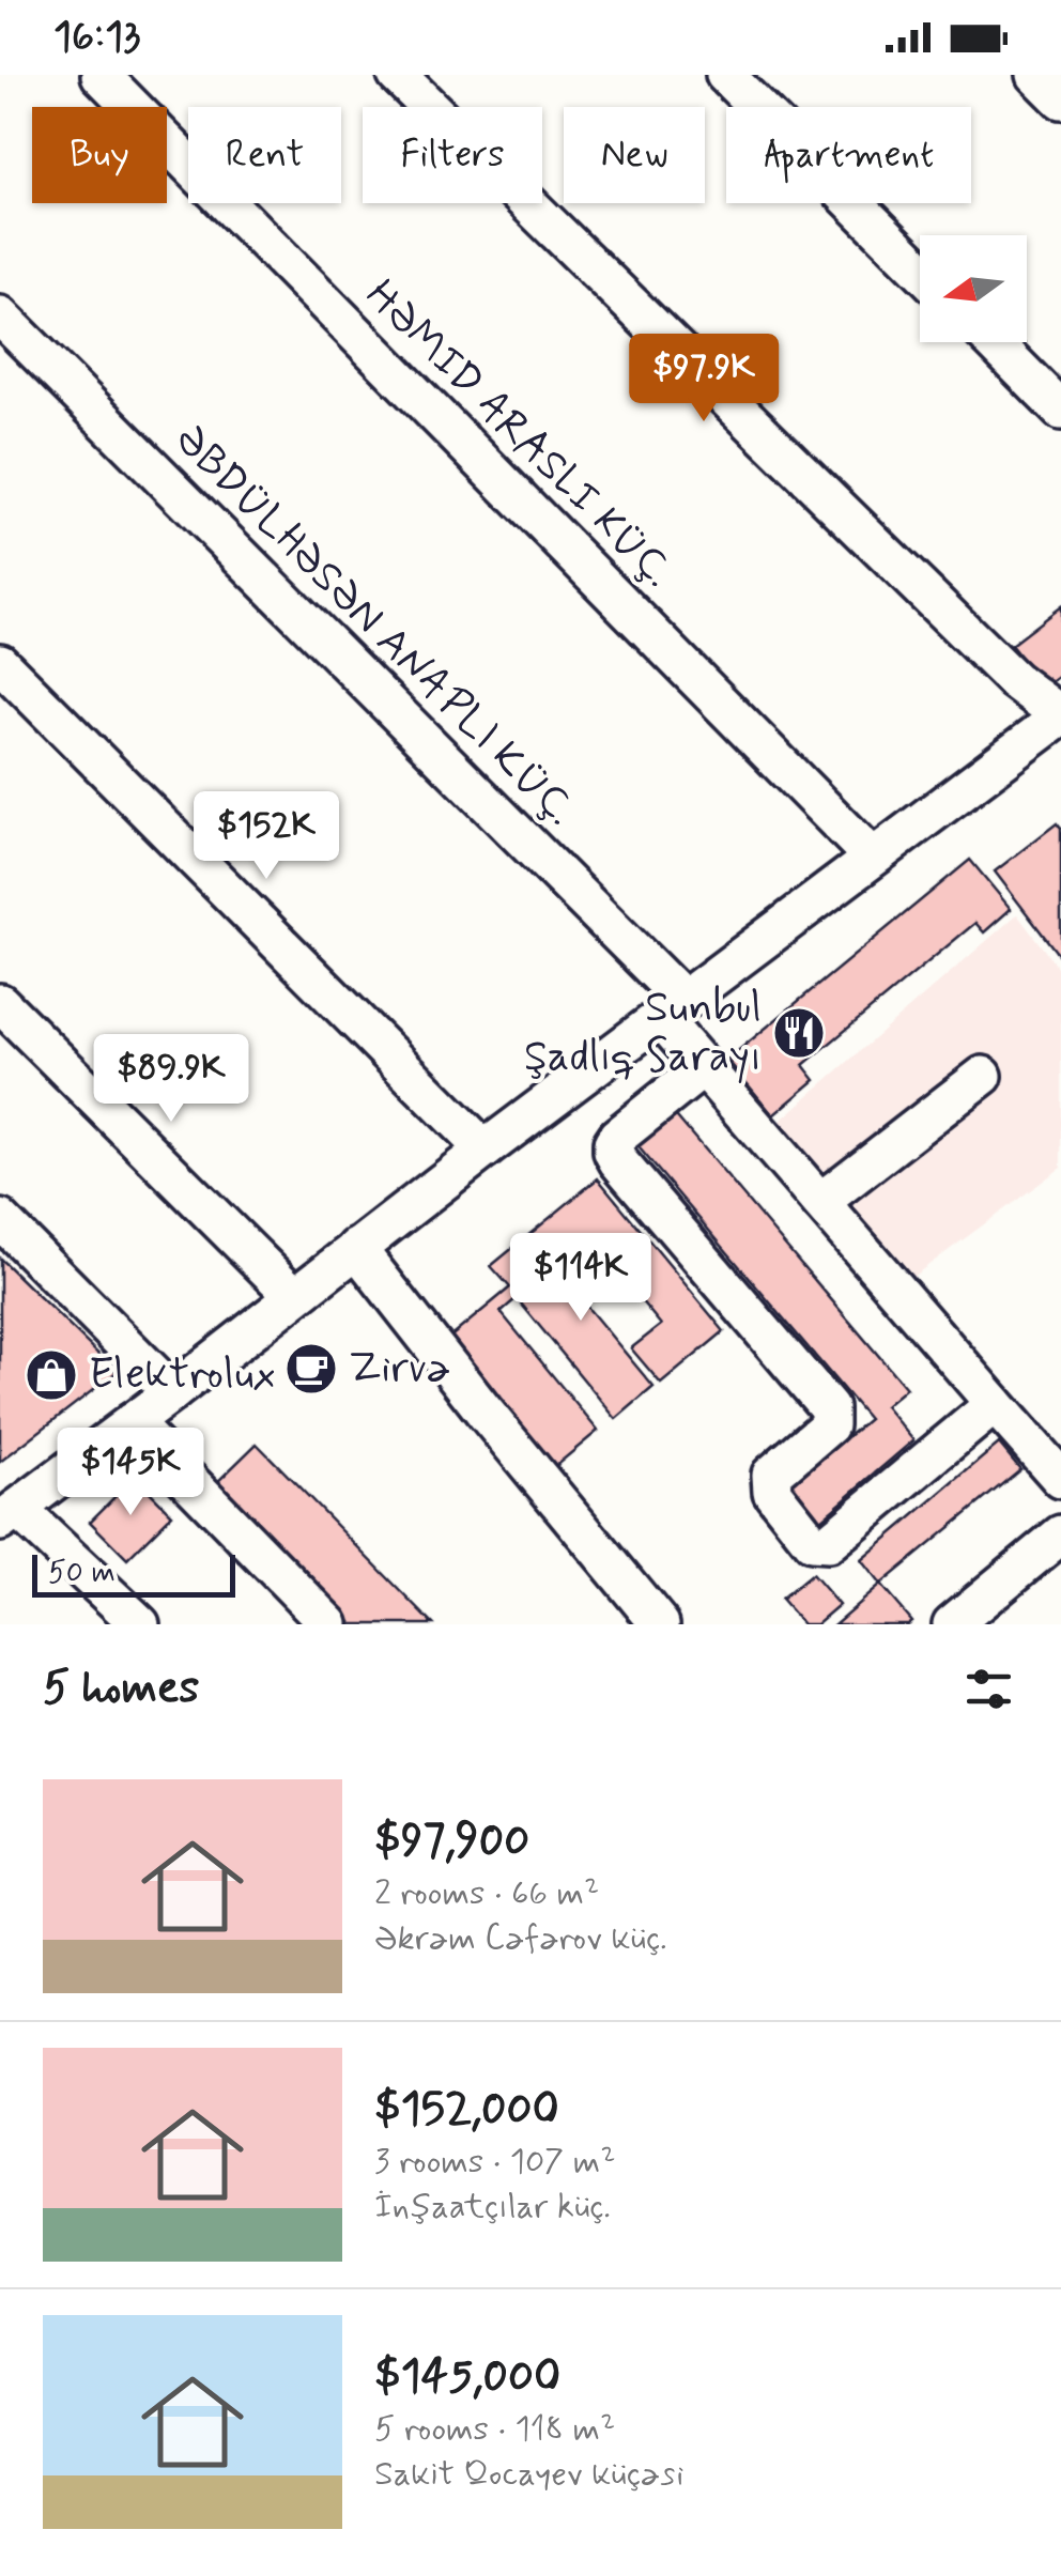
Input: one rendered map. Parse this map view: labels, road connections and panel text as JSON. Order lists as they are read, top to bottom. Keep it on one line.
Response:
{"places":{"restaurant":["Sunbul Şadlıq Sarayı"],"cafe":["Zirvə"],"shop":["Elektrolux"]},"scale_bar":"50 m","north":"left","page":{"status":"16:13","chip":["Buy","Rent","Filters","New","Apartment"],"price":["$97.9K","$152K","$89.9K","$114K","$145K"],"scale":"50 m","heading":"5 homes","list":[{"name":"$97,900","note":"2 rooms · 66 m² · Əkrəm Cəfərov küç."},{"name":"$152,000","note":"3 rooms · 107 m² · İnşaatçılar küç."},{"name":"$145,000","note":"5 rooms · 118 m² · Sakit Qocayev küçəsi"}]}}
